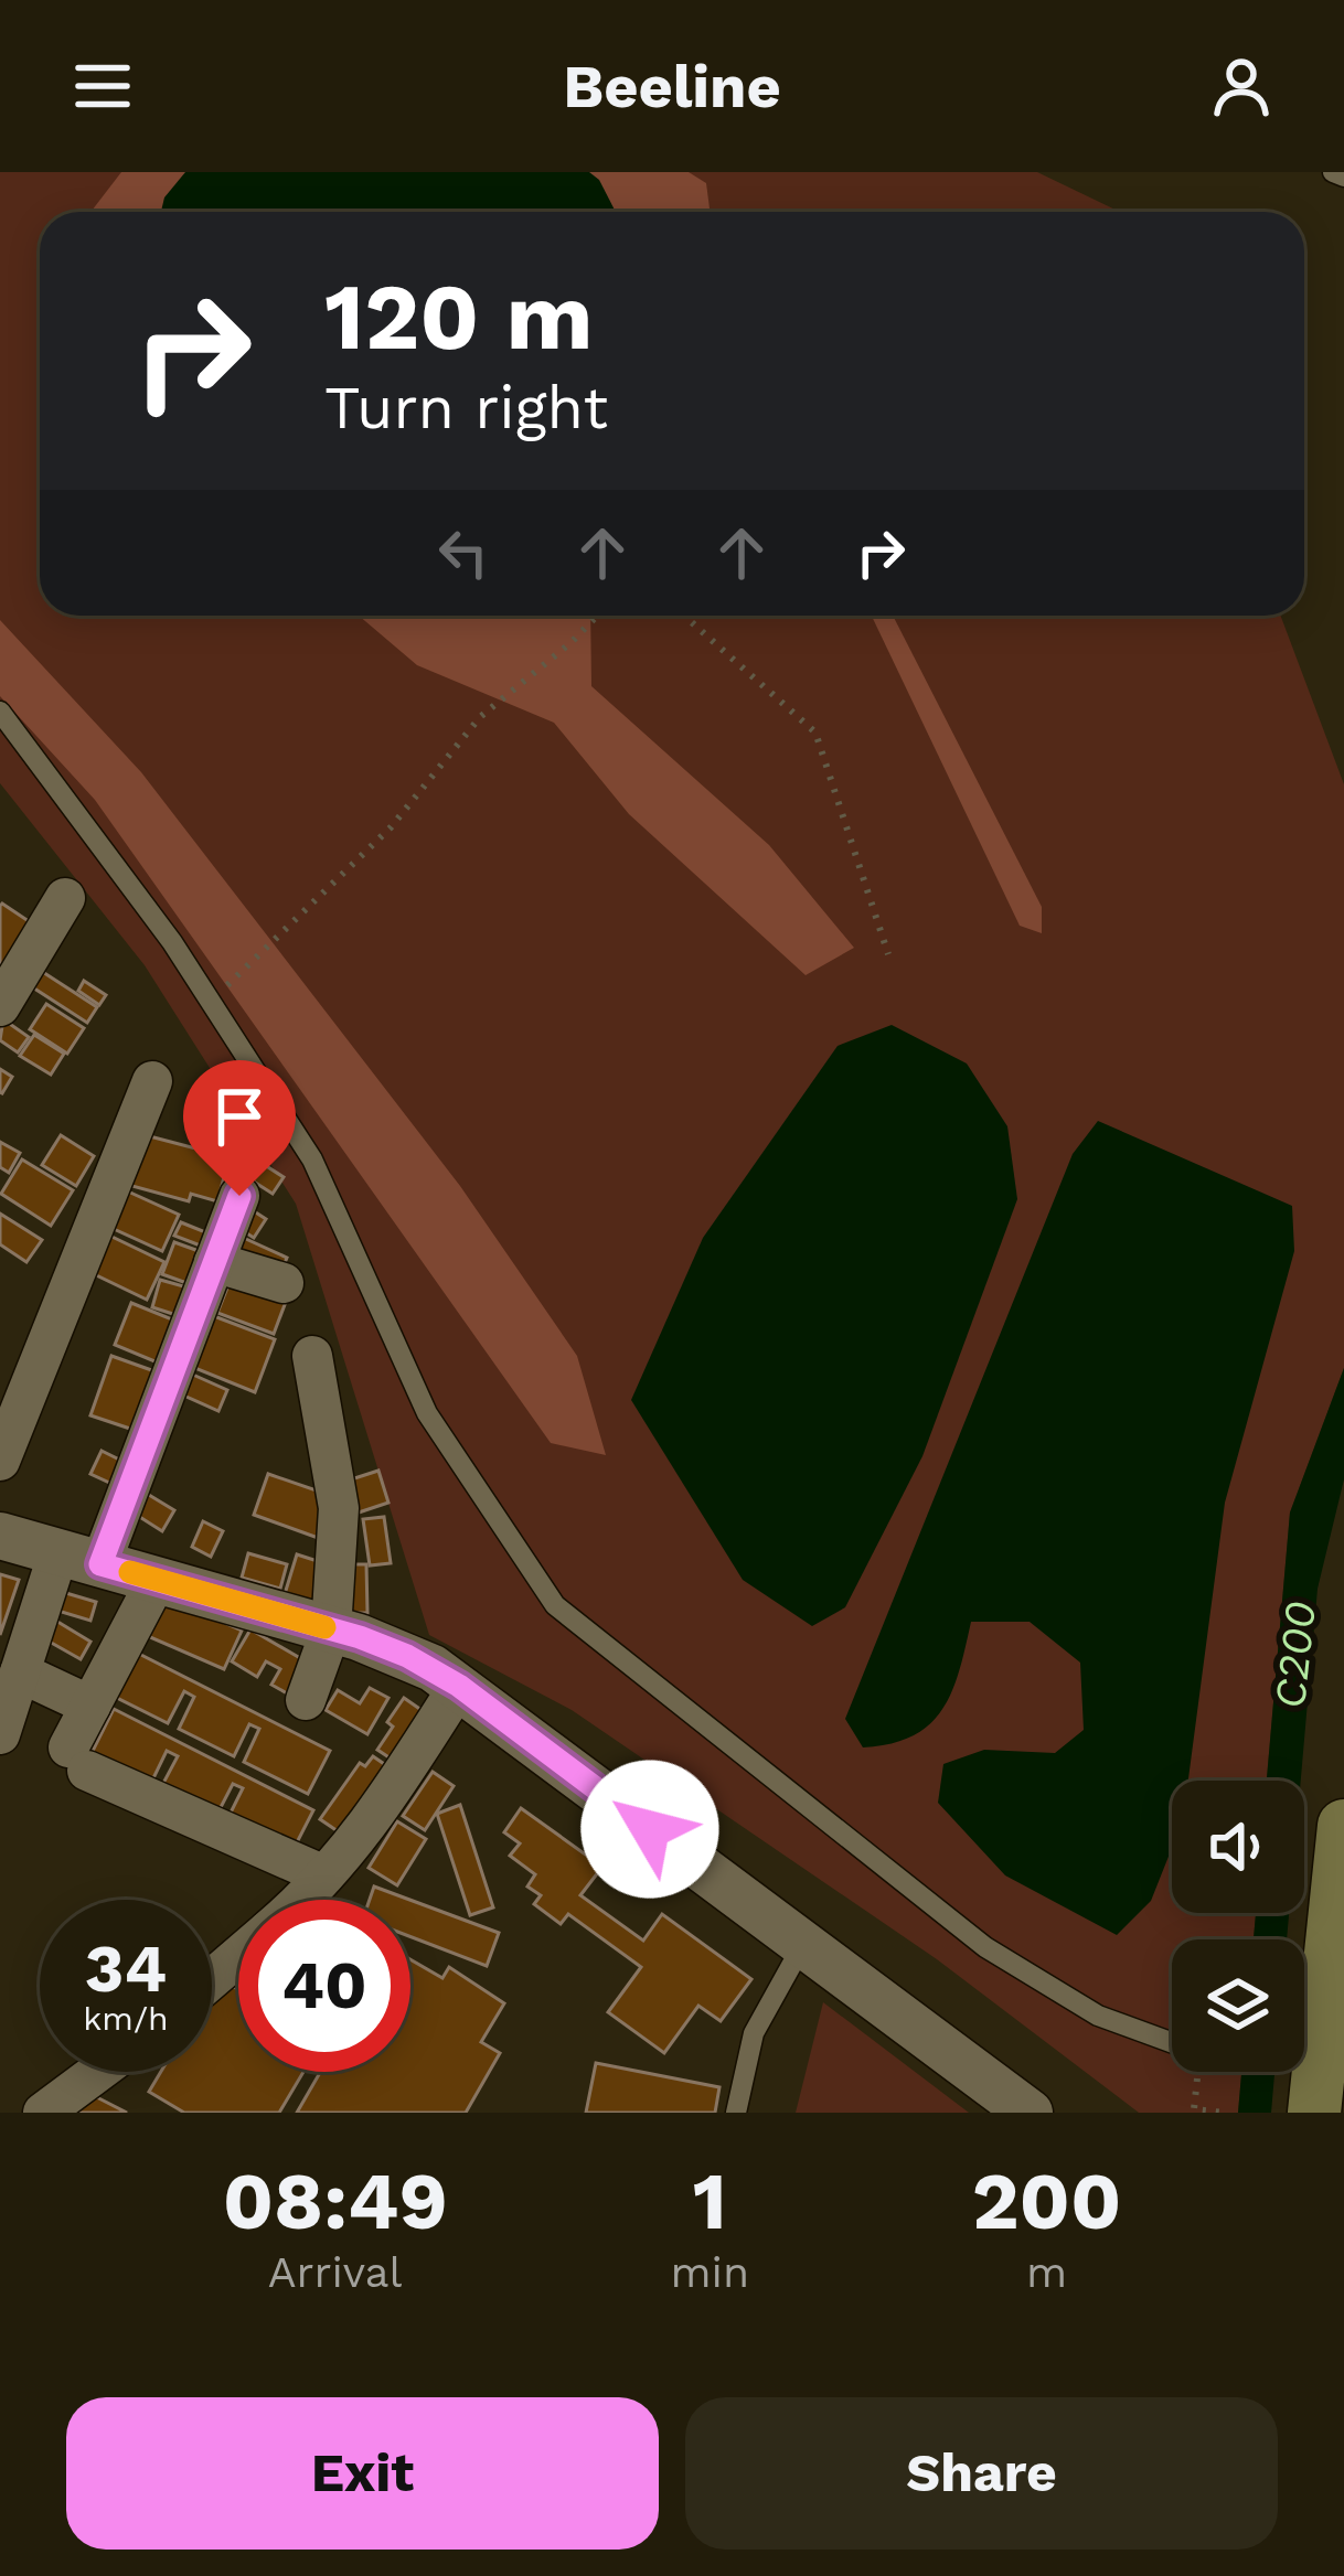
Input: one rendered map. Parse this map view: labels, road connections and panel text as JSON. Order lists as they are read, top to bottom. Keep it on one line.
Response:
{"water":["C200"],"page":{"header":"Beeline","turn":["120 m","Turn right"],"speed":"34 km/h","limit":"40","eta":["08:49","Arrival","1","min","200","m"],"buttons":["Exit","Share"]}}
